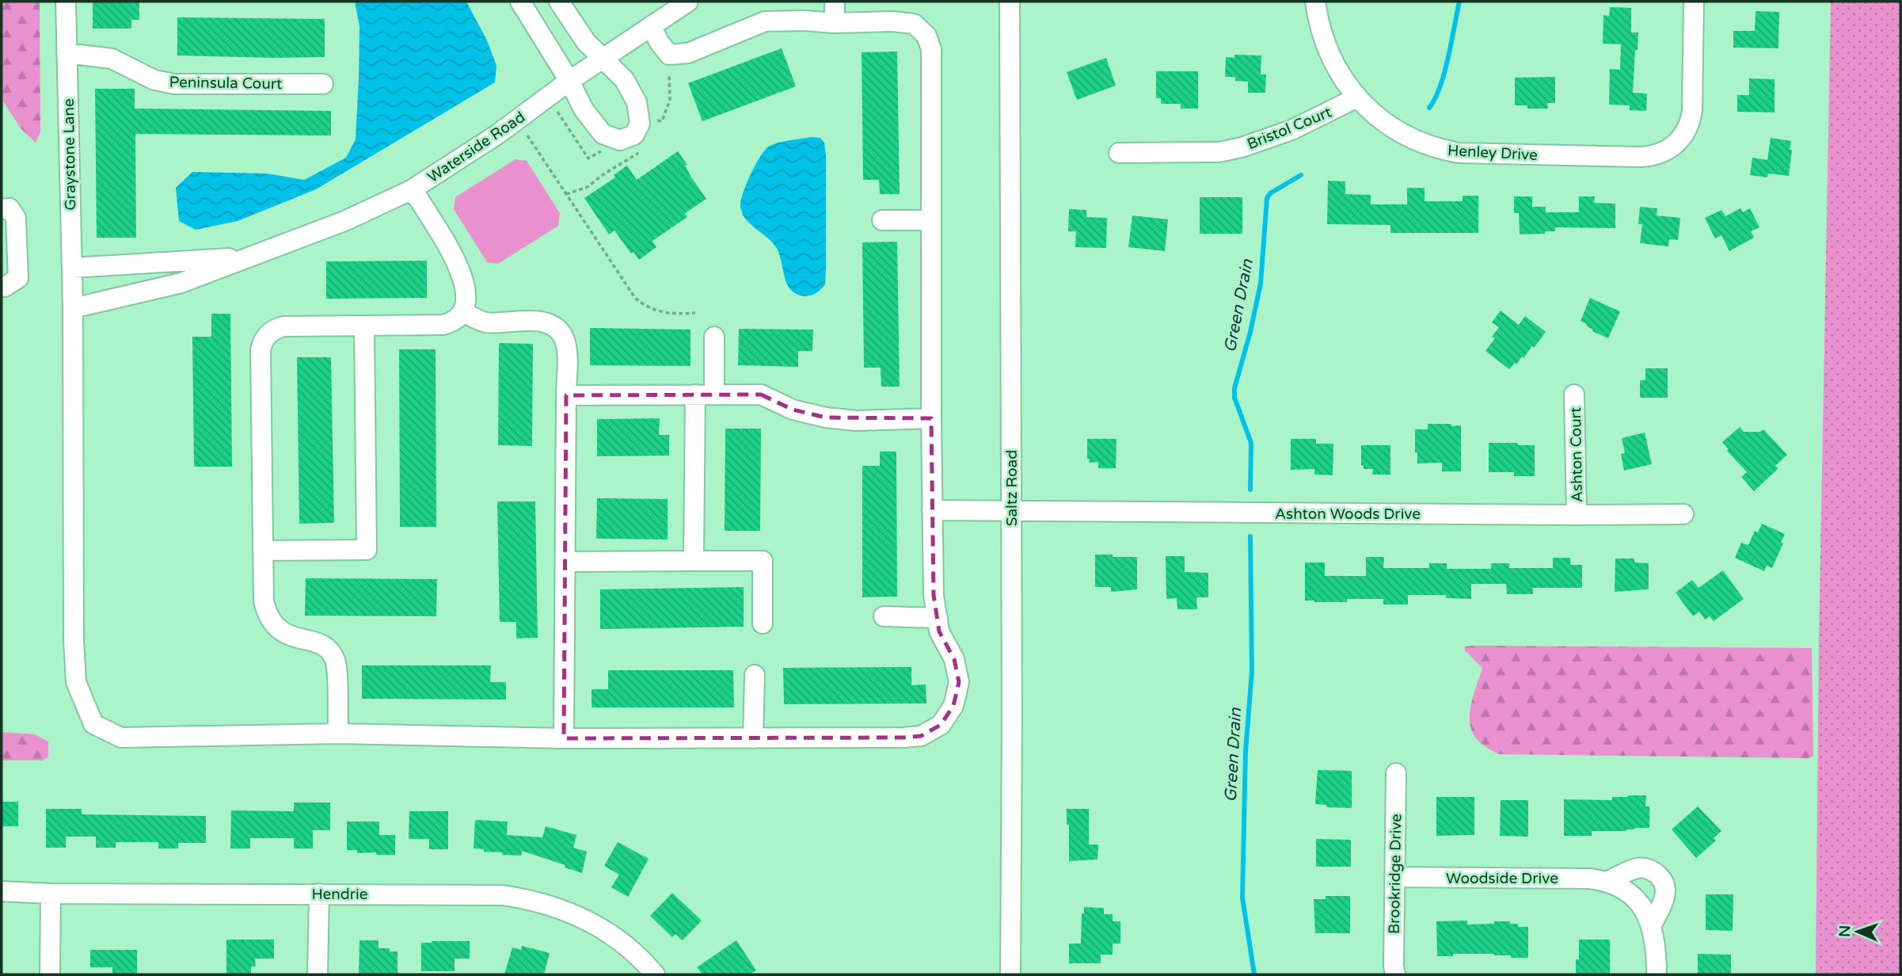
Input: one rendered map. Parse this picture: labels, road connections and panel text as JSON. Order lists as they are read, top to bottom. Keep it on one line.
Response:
{"streets":{"street":["Peninsula Court","Bristol Court","Waterside Road","Henley Drive","Graystone Lane","Ashton Court","Saltz Road","Ashton Woods Drive","Brookridge Drive","Woodside Drive","Hendrie"]},"crossings":[["Peninsula Court","Graystone Lane"],["Bristol Court","Henley Drive"],["Waterside Road","Graystone Lane"],["Graystone Lane","Ashton Woods Drive"],["Ashton Court","Ashton Woods Drive"],["Saltz Road","Ashton Woods Drive"],["Brookridge Drive","Woodside Drive"]],"water":["Green Drain"],"north":"left"}
